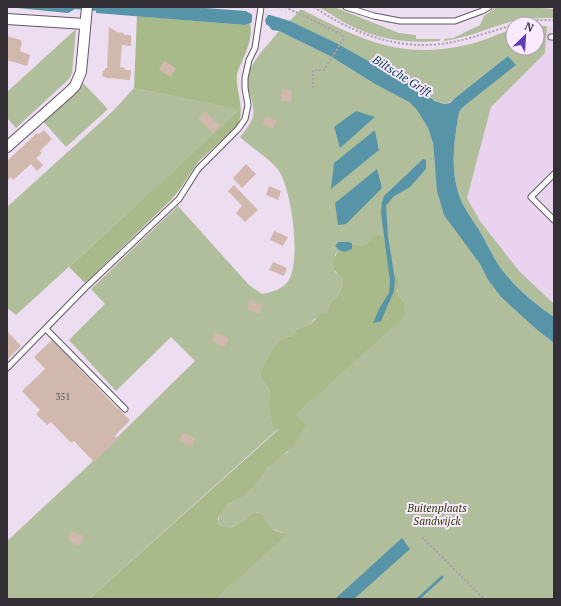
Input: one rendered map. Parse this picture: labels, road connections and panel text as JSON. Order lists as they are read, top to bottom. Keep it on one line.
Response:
{"water":["Biltsche Grift"],"parks":["Buitenplaats Sandwijck"],"house_numbers":["351"],"north":"top right"}
